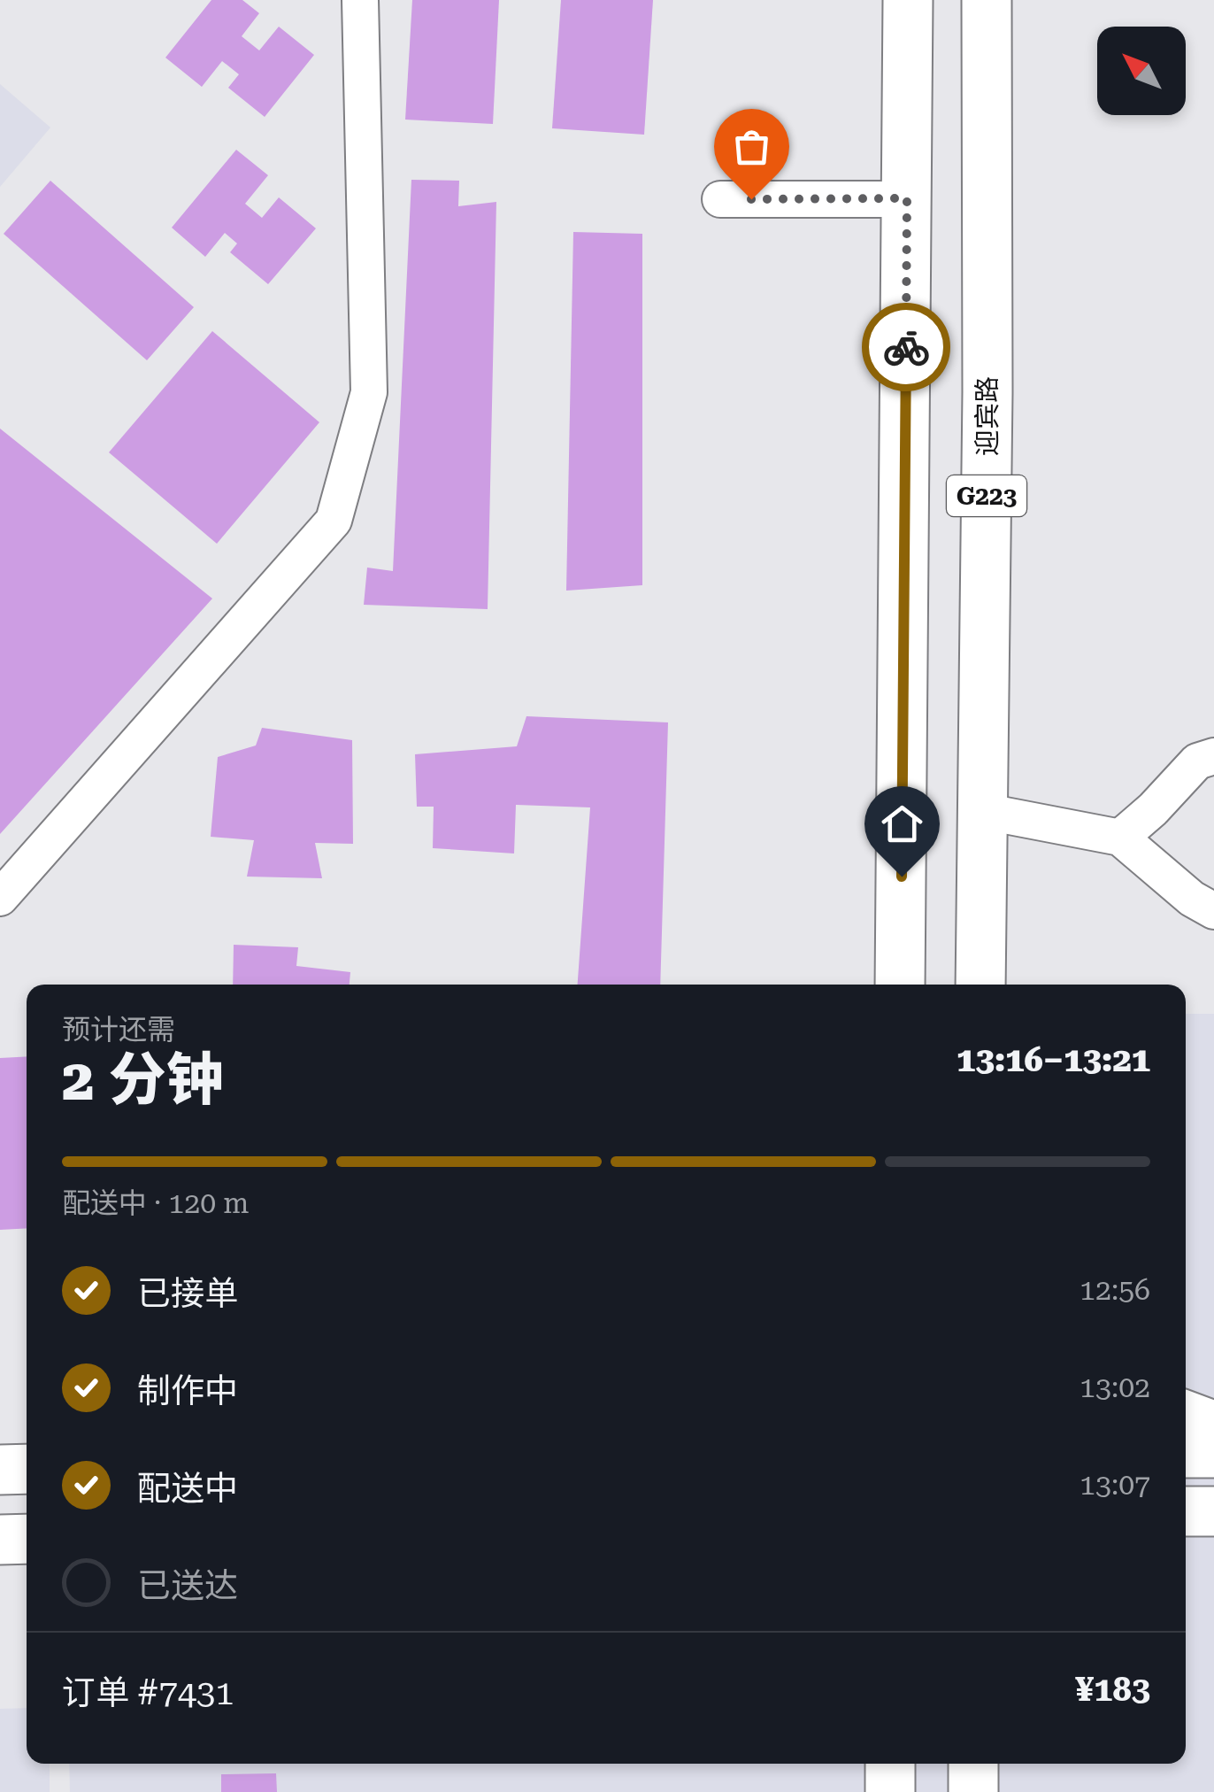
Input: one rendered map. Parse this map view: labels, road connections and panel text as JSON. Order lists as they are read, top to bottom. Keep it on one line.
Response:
{"streets":{"highway":["迎宾路","G223"]},"north":"top left","page":{"heading":["2 分钟","预计还需","13:16–13:21"],"panel":["订单 #7431","¥183"],"bar":"配送中 · 120 m","list":[["已接单","12:56"],["制作中","13:02"],["配送中","13:07"],"已送达"]}}
